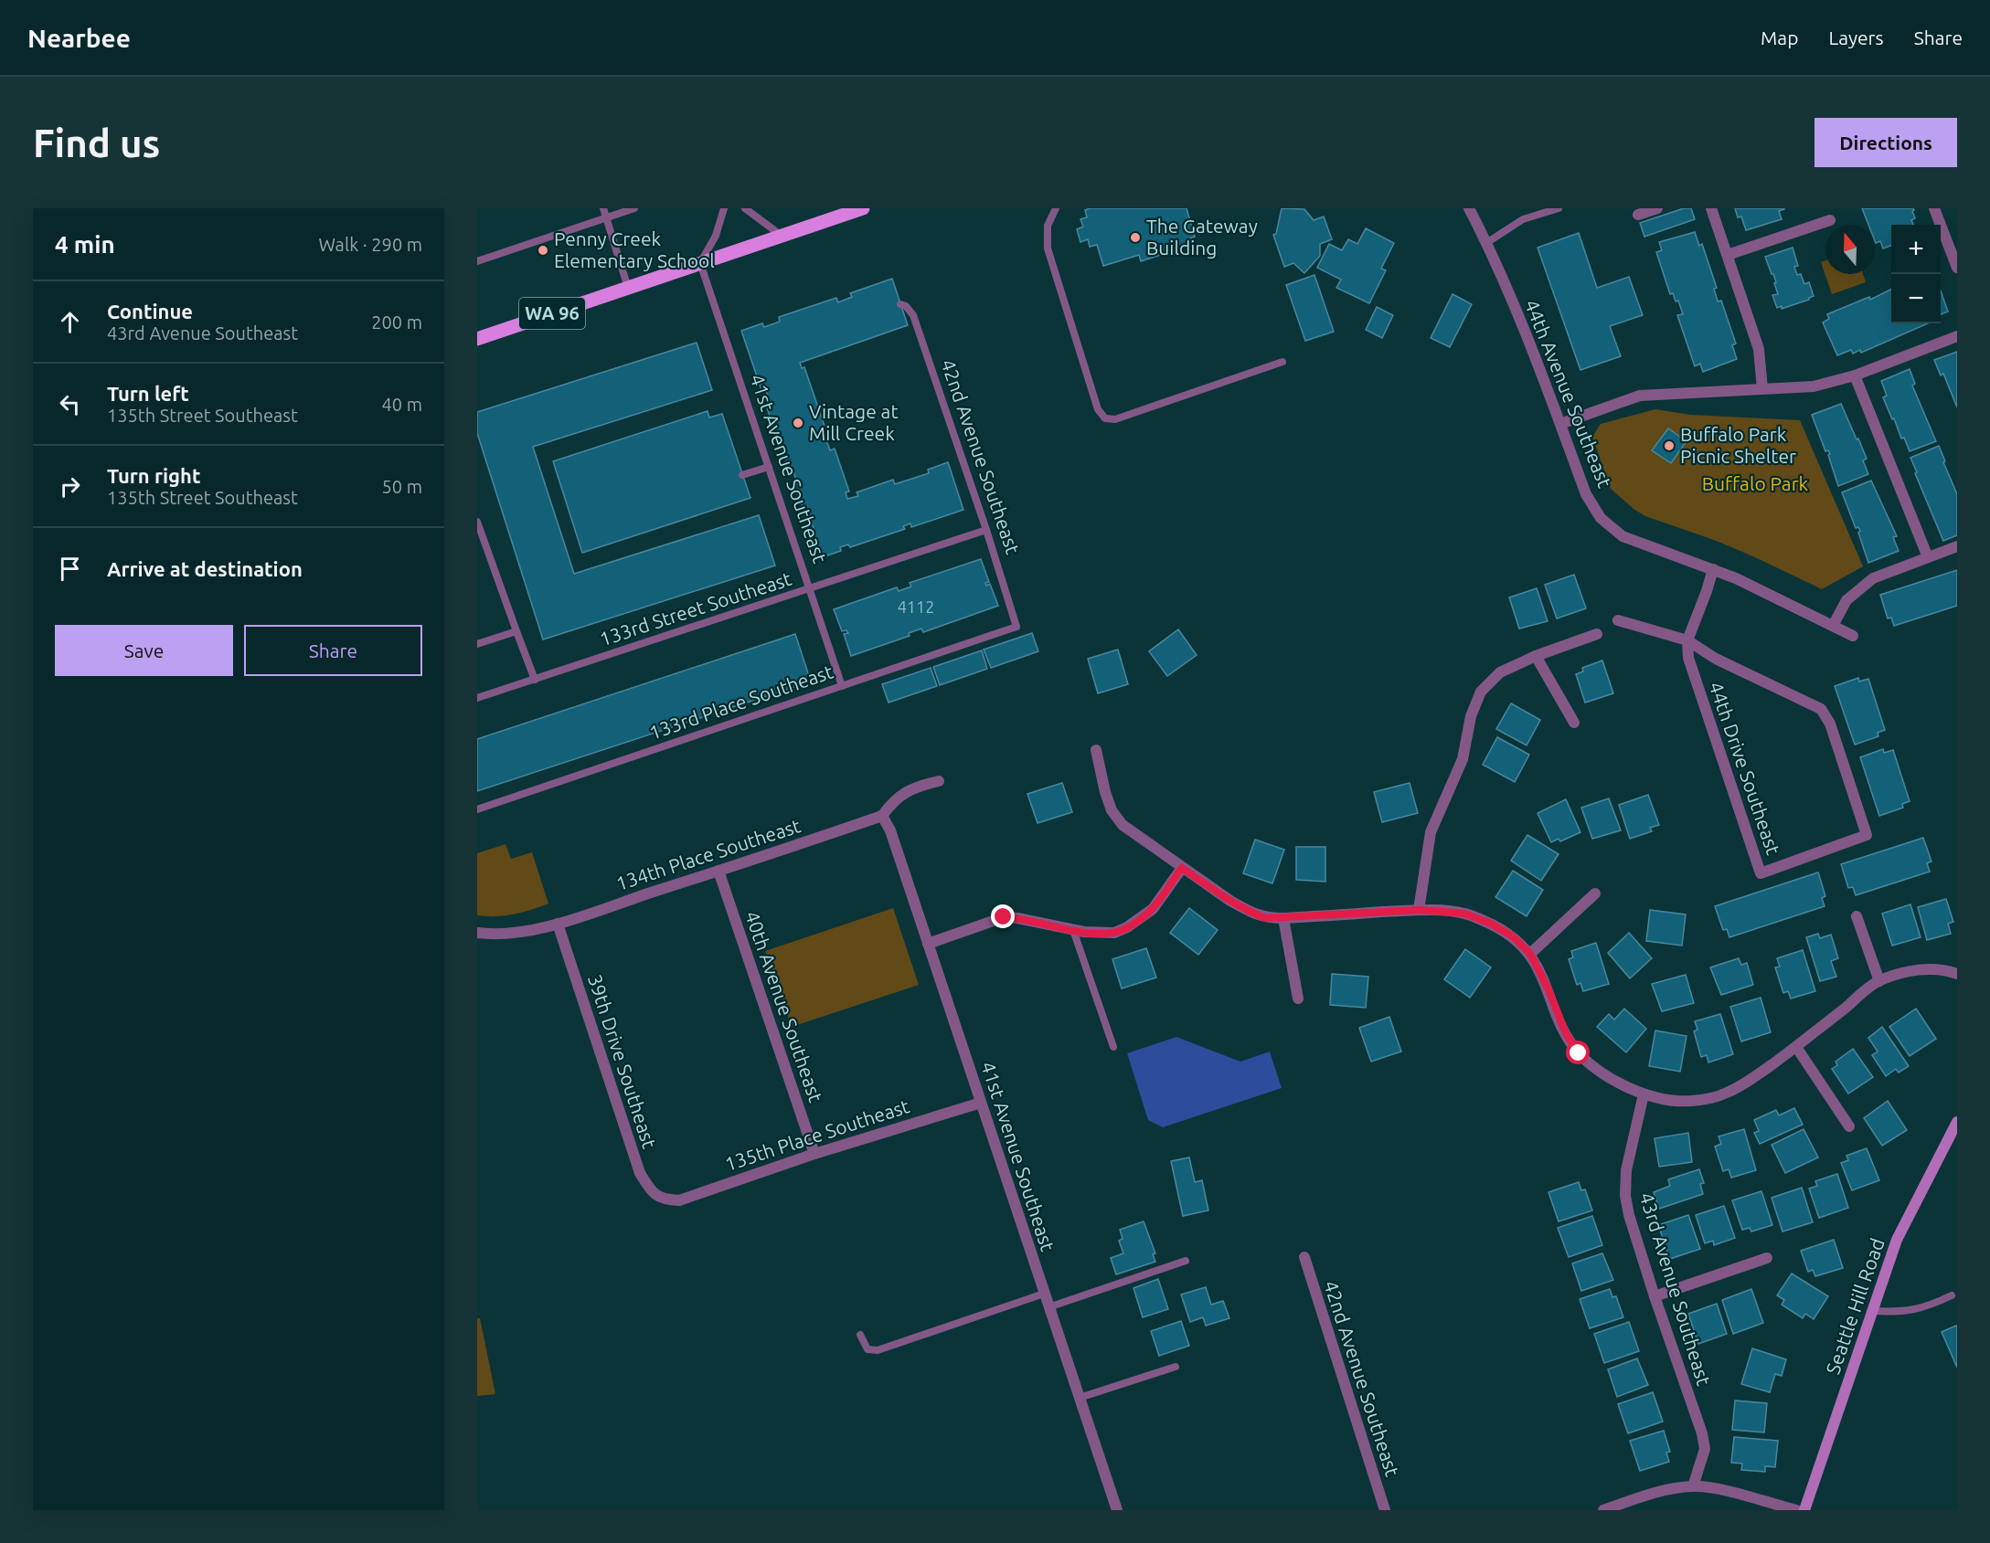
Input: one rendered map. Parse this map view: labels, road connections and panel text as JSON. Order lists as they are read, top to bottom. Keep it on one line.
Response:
{"streets":{"main road":["WA 96","Seattle Hill Road"],"street":["44th Avenue Southeast","42nd Avenue Southeast","41st Avenue Southeast","44th Drive Southeast","134th Place Southeast","40th Avenue Southeast","39th Drive Southeast","135th Place Southeast","43rd Avenue Southeast"],"lane":["133rd Street Southeast","133rd Place Southeast"]},"crossings":[["WA 96","41st Avenue Southeast"],["44th Avenue Southeast","44th Drive Southeast"],["42nd Avenue Southeast","133rd Street Southeast"],["42nd Avenue Southeast","133rd Place Southeast"],["41st Avenue Southeast","133rd Street Southeast"],["41st Avenue Southeast","133rd Place Southeast"],["41st Avenue Southeast","134th Place Southeast"],["41st Avenue Southeast","135th Place Southeast"],["134th Place Southeast","40th Avenue Southeast"],["134th Place Southeast","39th Drive Southeast"],["40th Avenue Southeast","135th Place Southeast"],["39th Drive Southeast","135th Place Southeast"]],"parks":["Buffalo Park"],"places":["The Gateway Building","Penny Creek Elementary School","Vintage at Mill Creek","Buffalo Park Picnic Shelter"],"house_numbers":["4112"],"north":"top","page":{"header":"Nearbee","nav":["Map","Layers","Share"],"buttons":["Directions",["Save","Share"]],"title":"Find us","heading":["4 min","Walk · 290 m"],"map_buttons":["+","−"],"list":[["Continue","43rd Avenue Southeast","200 m"],["Turn left","135th Street Southeast","40 m"],["Turn right","135th Street Southeast","50 m"],"Arrive at destination"]}}
